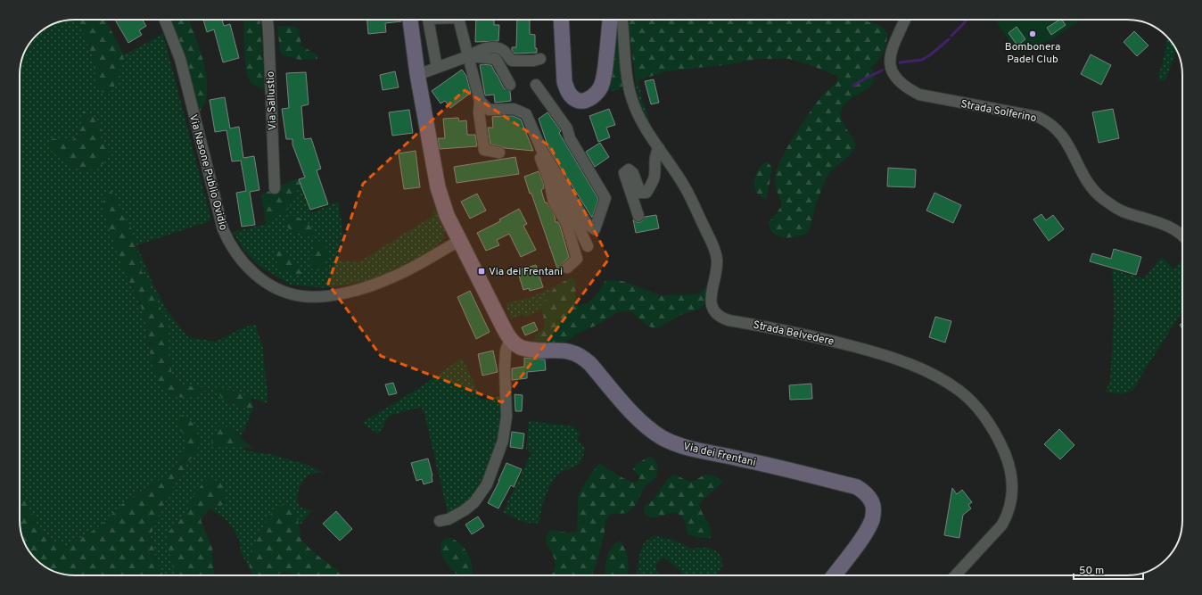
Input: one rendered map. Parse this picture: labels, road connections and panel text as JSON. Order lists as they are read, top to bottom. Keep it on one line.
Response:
{"streets":{"main road":["Via dei Frentani"],"street":["Via Sallustio","Strada Solferino","Via Nasone Publio Ovidio","Strada Belvedere"]},"crossings":[["Via Nasone Publio Ovidio","Via dei Frentani"]],"places":{"other":["Bombonera Padel Club"],"transit":["Via dei Frentani"]},"scale_bar":"50 m"}
